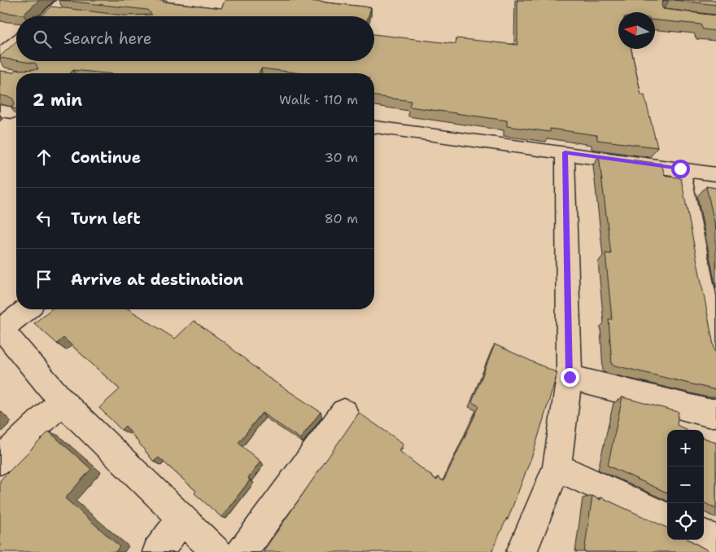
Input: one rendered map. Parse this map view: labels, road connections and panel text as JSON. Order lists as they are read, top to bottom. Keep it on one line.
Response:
{"north":"left","page":{"search":"Search here","heading":["2 min","Walk · 110 m"],"list":[["Continue","30 m"],["Turn left","80 m"],"Arrive at destination"],"map_buttons":["+","−"]}}
